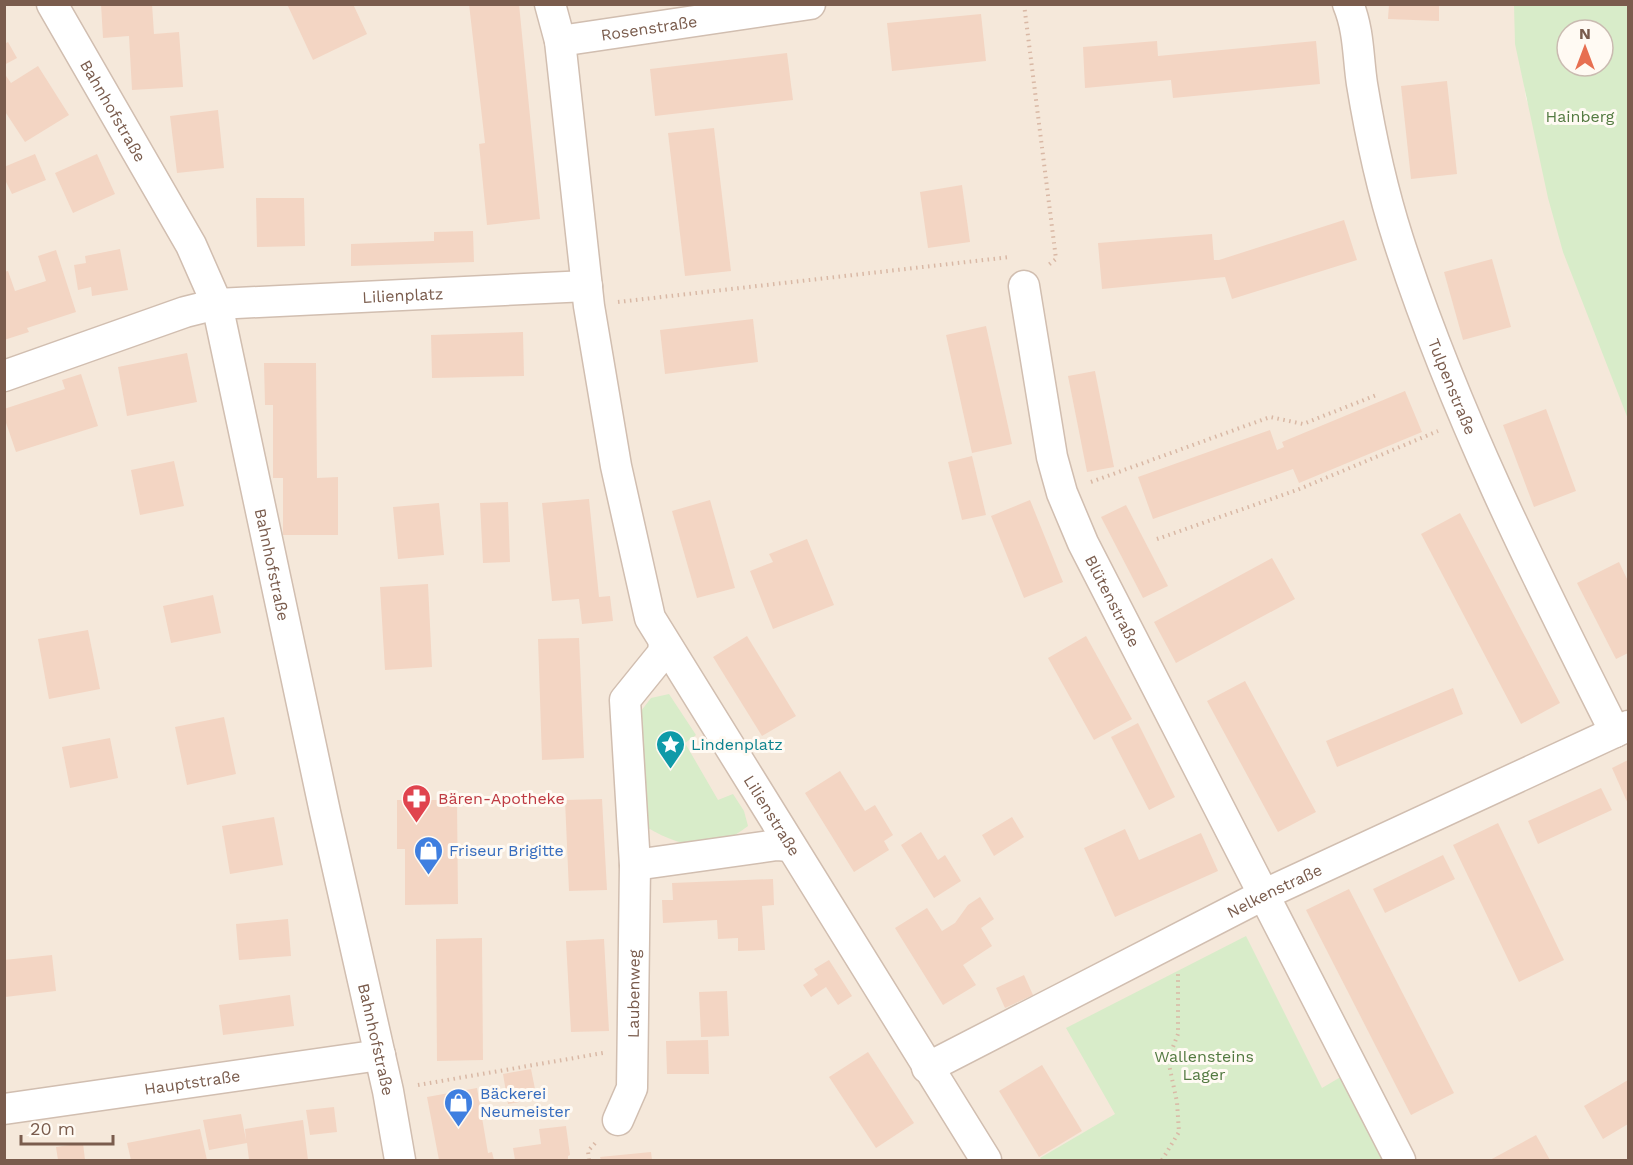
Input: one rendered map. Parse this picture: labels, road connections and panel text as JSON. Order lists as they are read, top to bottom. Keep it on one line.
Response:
{"streets":{"street":["Rosenstraße","Bahnhofstraße","Lilienplatz","Tulpenstraße","Blütenstraße","Lilienstraße","Nelkenstraße","Laubenweg","Hauptstraße"]},"crossings":[["Bahnhofstraße","Lilienplatz"],["Bahnhofstraße","Hauptstraße"],["Lilienplatz","Lilienstraße"],["Tulpenstraße","Nelkenstraße"],["Blütenstraße","Nelkenstraße"],["Lilienstraße","Nelkenstraße"]],"parks":["Hainberg","Wallensteins Lager"],"places":{"place":["Lindenplatz"],"pharmacy":["Bären-Apotheke"],"shop":["Friseur Brigitte","Bäckerei Neumeister"]},"scale_bar":"20 m","north":"top"}
